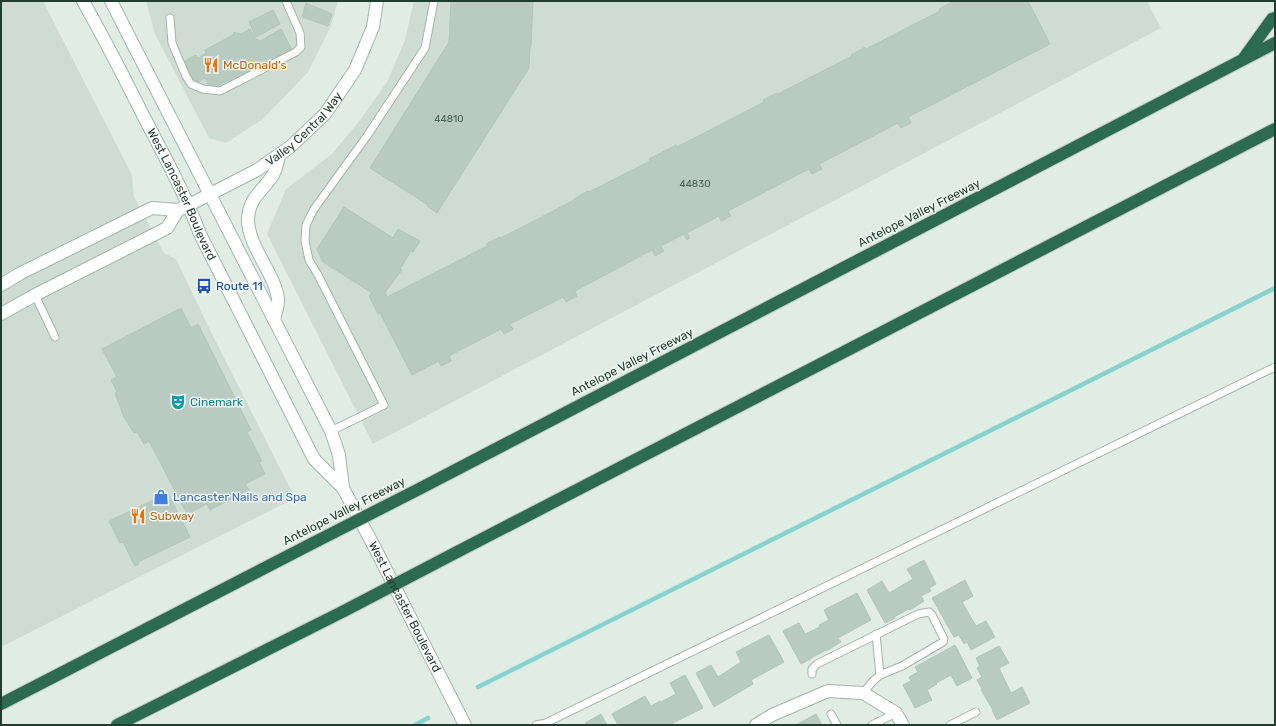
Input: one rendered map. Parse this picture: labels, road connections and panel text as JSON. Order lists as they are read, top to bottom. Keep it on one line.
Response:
{"streets":{"highway":["Antelope Valley Freeway"],"street":["Valley Central Way","West Lancaster Boulevard"]},"crossings":[["Valley Central Way","West Lancaster Boulevard"]],"places":{"restaurant":["McDonald's","Subway"],"bus stop":["Route 11"],"theatre":["Cinemark"],"shop":["Lancaster Nails and Spa"]},"house_numbers":["44810","44830"]}
